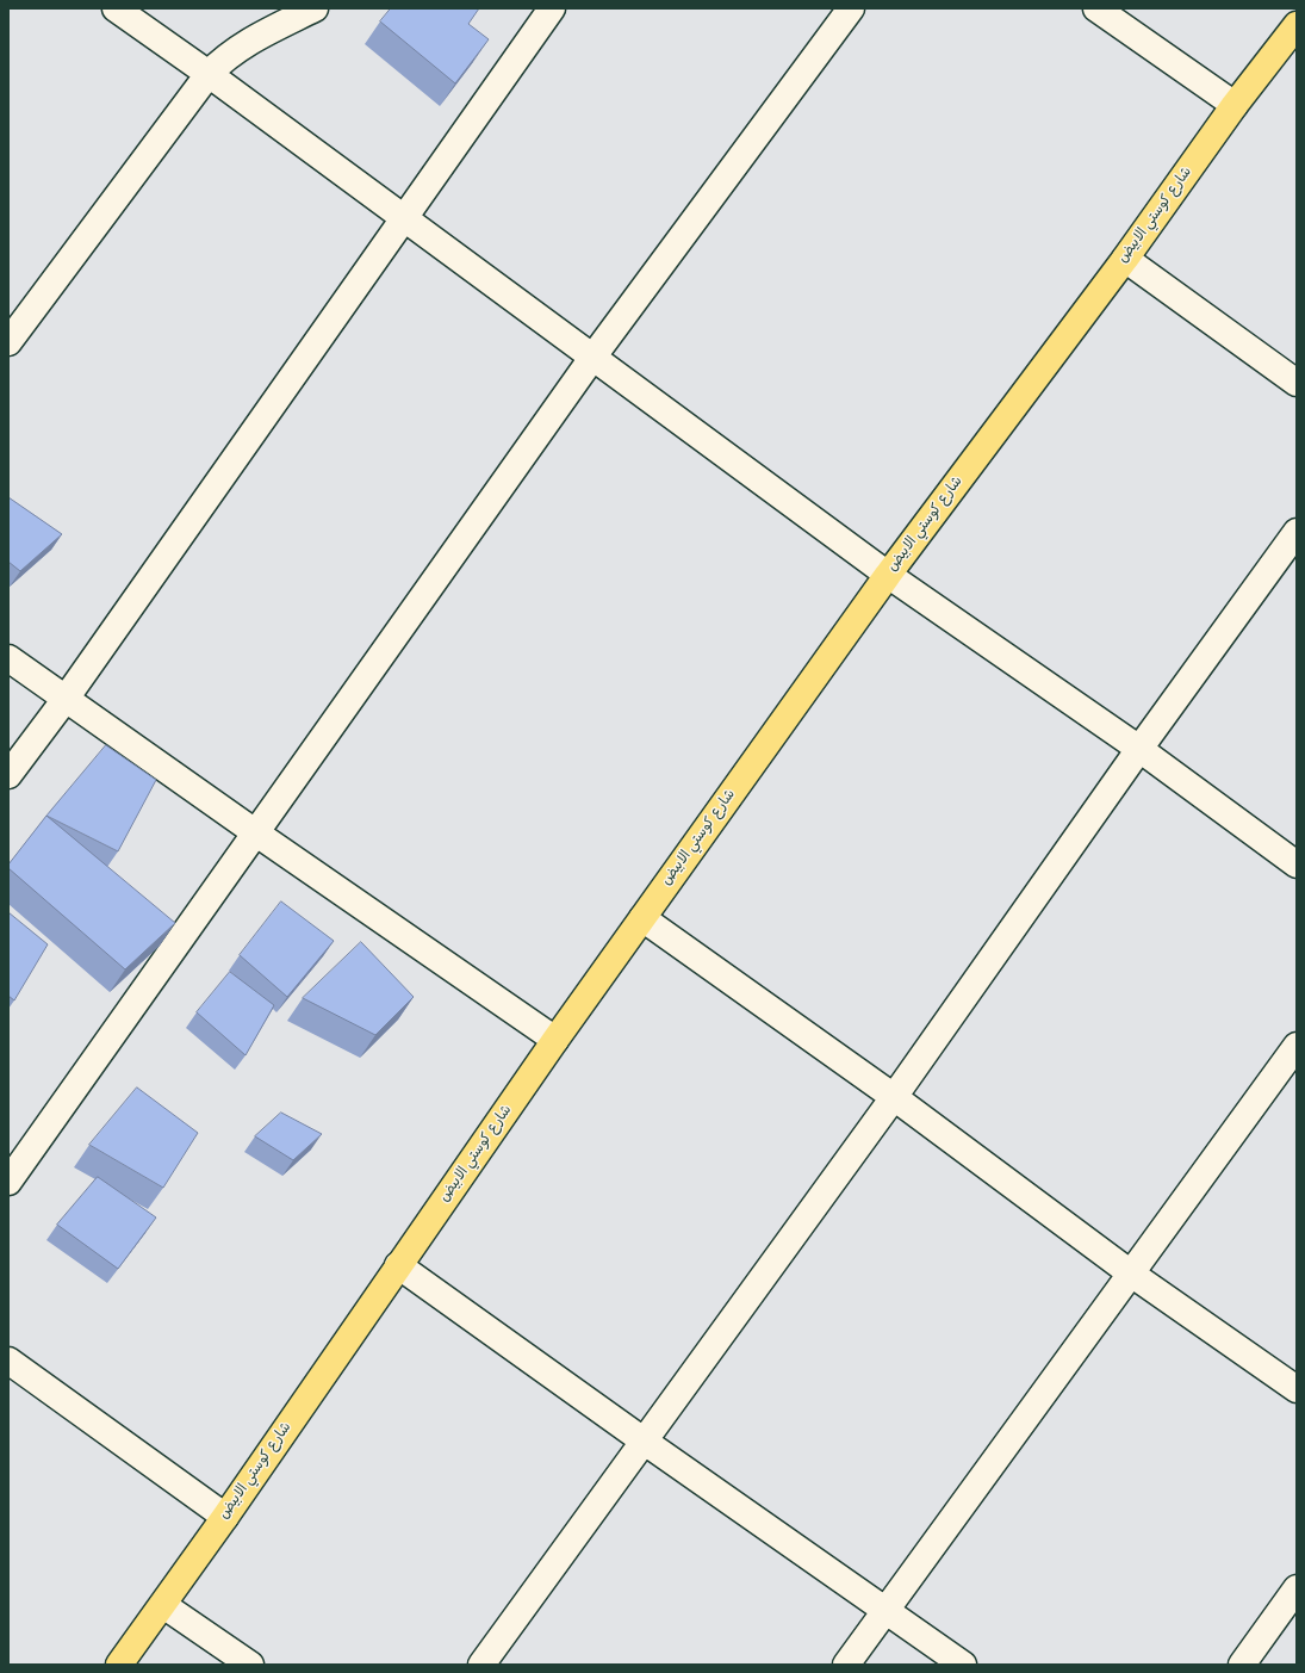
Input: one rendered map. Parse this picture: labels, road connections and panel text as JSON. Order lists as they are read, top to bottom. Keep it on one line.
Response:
{"streets":{"highway":["شارع كوستي الابيض"]}}
